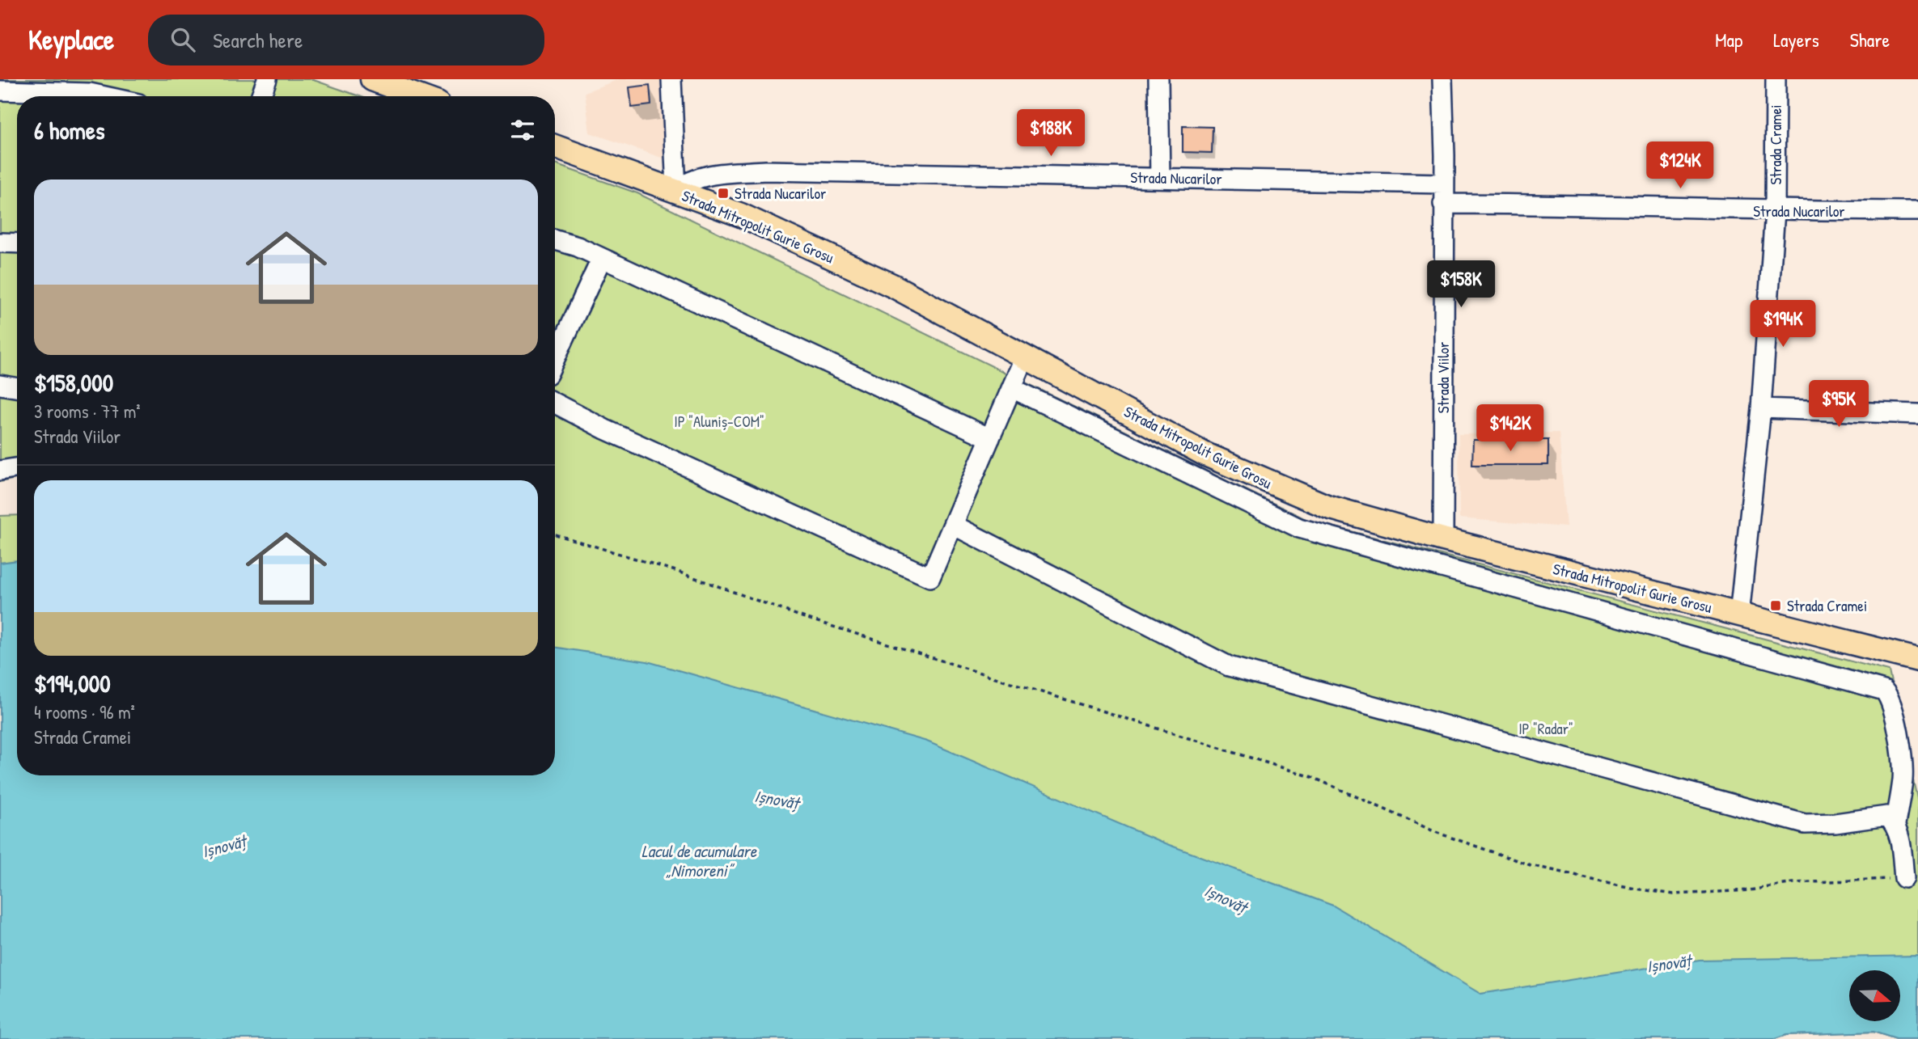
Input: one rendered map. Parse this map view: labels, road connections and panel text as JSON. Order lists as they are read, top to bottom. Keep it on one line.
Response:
{"streets":{"main road":["Strada Mitropolit Gurie Grosu"],"street":["Strada Cramei","Strada Nucarilor","Strada Viilor"]},"crossings":[["Strada Cramei","Strada Nucarilor"],["Strada Cramei","Strada Mitropolit Gurie Grosu"],["Strada Nucarilor","Strada Mitropolit Gurie Grosu"],["Strada Nucarilor","Strada Viilor"],["Strada Mitropolit Gurie Grosu","Strada Viilor"]],"water":["Ișnovăț","Lacul de acumulare „Nimoreni”"],"parks":["IP \"Aluniș-COM\"","IP \"Radar\""],"places":{"transit":["Strada Nucarilor","Strada Cramei"]},"north":"right","page":{"header":"Keyplace","search":"Search here","nav":["Map","Layers","Share"],"heading":"6 homes","price":["$188K","$124K","$158K","$194K","$95K","$142K"],"list":[{"name":"$158,000","note":"3 rooms · 77 m² · Strada Viilor"},{"name":"$194,000","note":"4 rooms · 96 m² · Strada Cramei"}]}}
